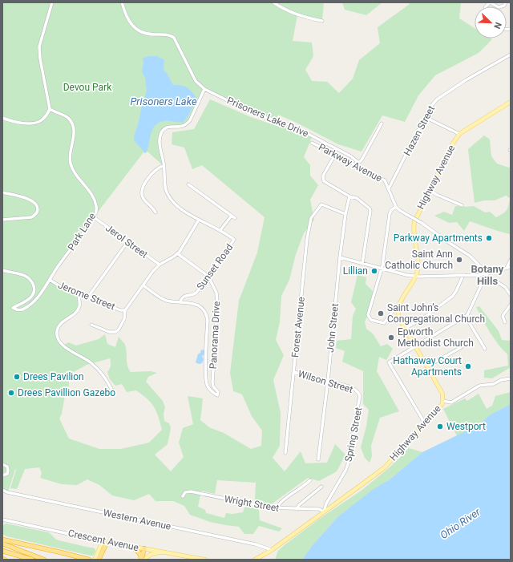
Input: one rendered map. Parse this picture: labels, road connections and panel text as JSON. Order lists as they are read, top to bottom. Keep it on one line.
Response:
{"streets":{"main road":["Highway Avenue","Crescent Avenue"],"street":["Prisoners Lake Drive","Hazen Street","Parkway Avenue","Park Lane","Jerol Street","Sunset Road","Jerome Street","Forest Avenue","John Street","Panorama Drive","Wilson Street","Spring Street","Wright Street","Western Avenue"]},"crossings":[["Prisoners Lake Drive","Parkway Avenue"],["Hazen Street","Parkway Avenue"],["Highway Avenue","Spring Street"],["Highway Avenue","Wright Street"],["Highway Avenue","Western Avenue"],["Park Lane","Jerol Street"],["Park Lane","Jerome Street"],["Sunset Road","Panorama Drive"],["Forest Avenue","John Street"],["Forest Avenue","Wilson Street"],["John Street","Wilson Street"],["Wilson Street","Spring Street"],["Spring Street","Wright Street"]],"districts":["Botany Hills"],"water":["Prisoners Lake","Ohio River"],"parks":["Devou Park"],"places":["Parkway Apartments","Saint Ann Catholic Church","Lillian","Saint John’s Congregational Church","Epworth Methodist Church","Hathaway Court Apartments","Drees Pavilion","Drees Pavillion Gazebo","Westport"],"north":"bottom right"}
